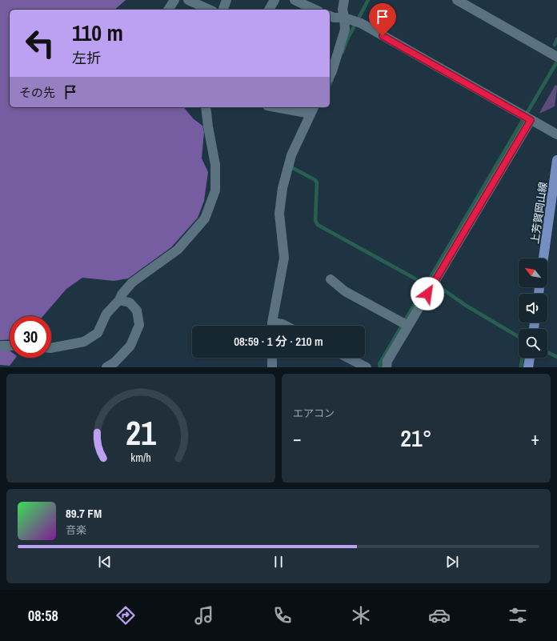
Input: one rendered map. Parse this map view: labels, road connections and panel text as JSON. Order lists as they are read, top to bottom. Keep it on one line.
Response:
{"streets":{"main road":["上芳賀岡山線"]},"north":"top left","page":{"turn":["110 m","左折"],"then":"その先","limit":"30","trip":"08:59 · 1 分 · 210 m","tile":"エアコン","heat":["−","21°","+"],"song":["89.7 FM","音楽"],"tabs":"08:58","gauge":["21","km/h"]}}
